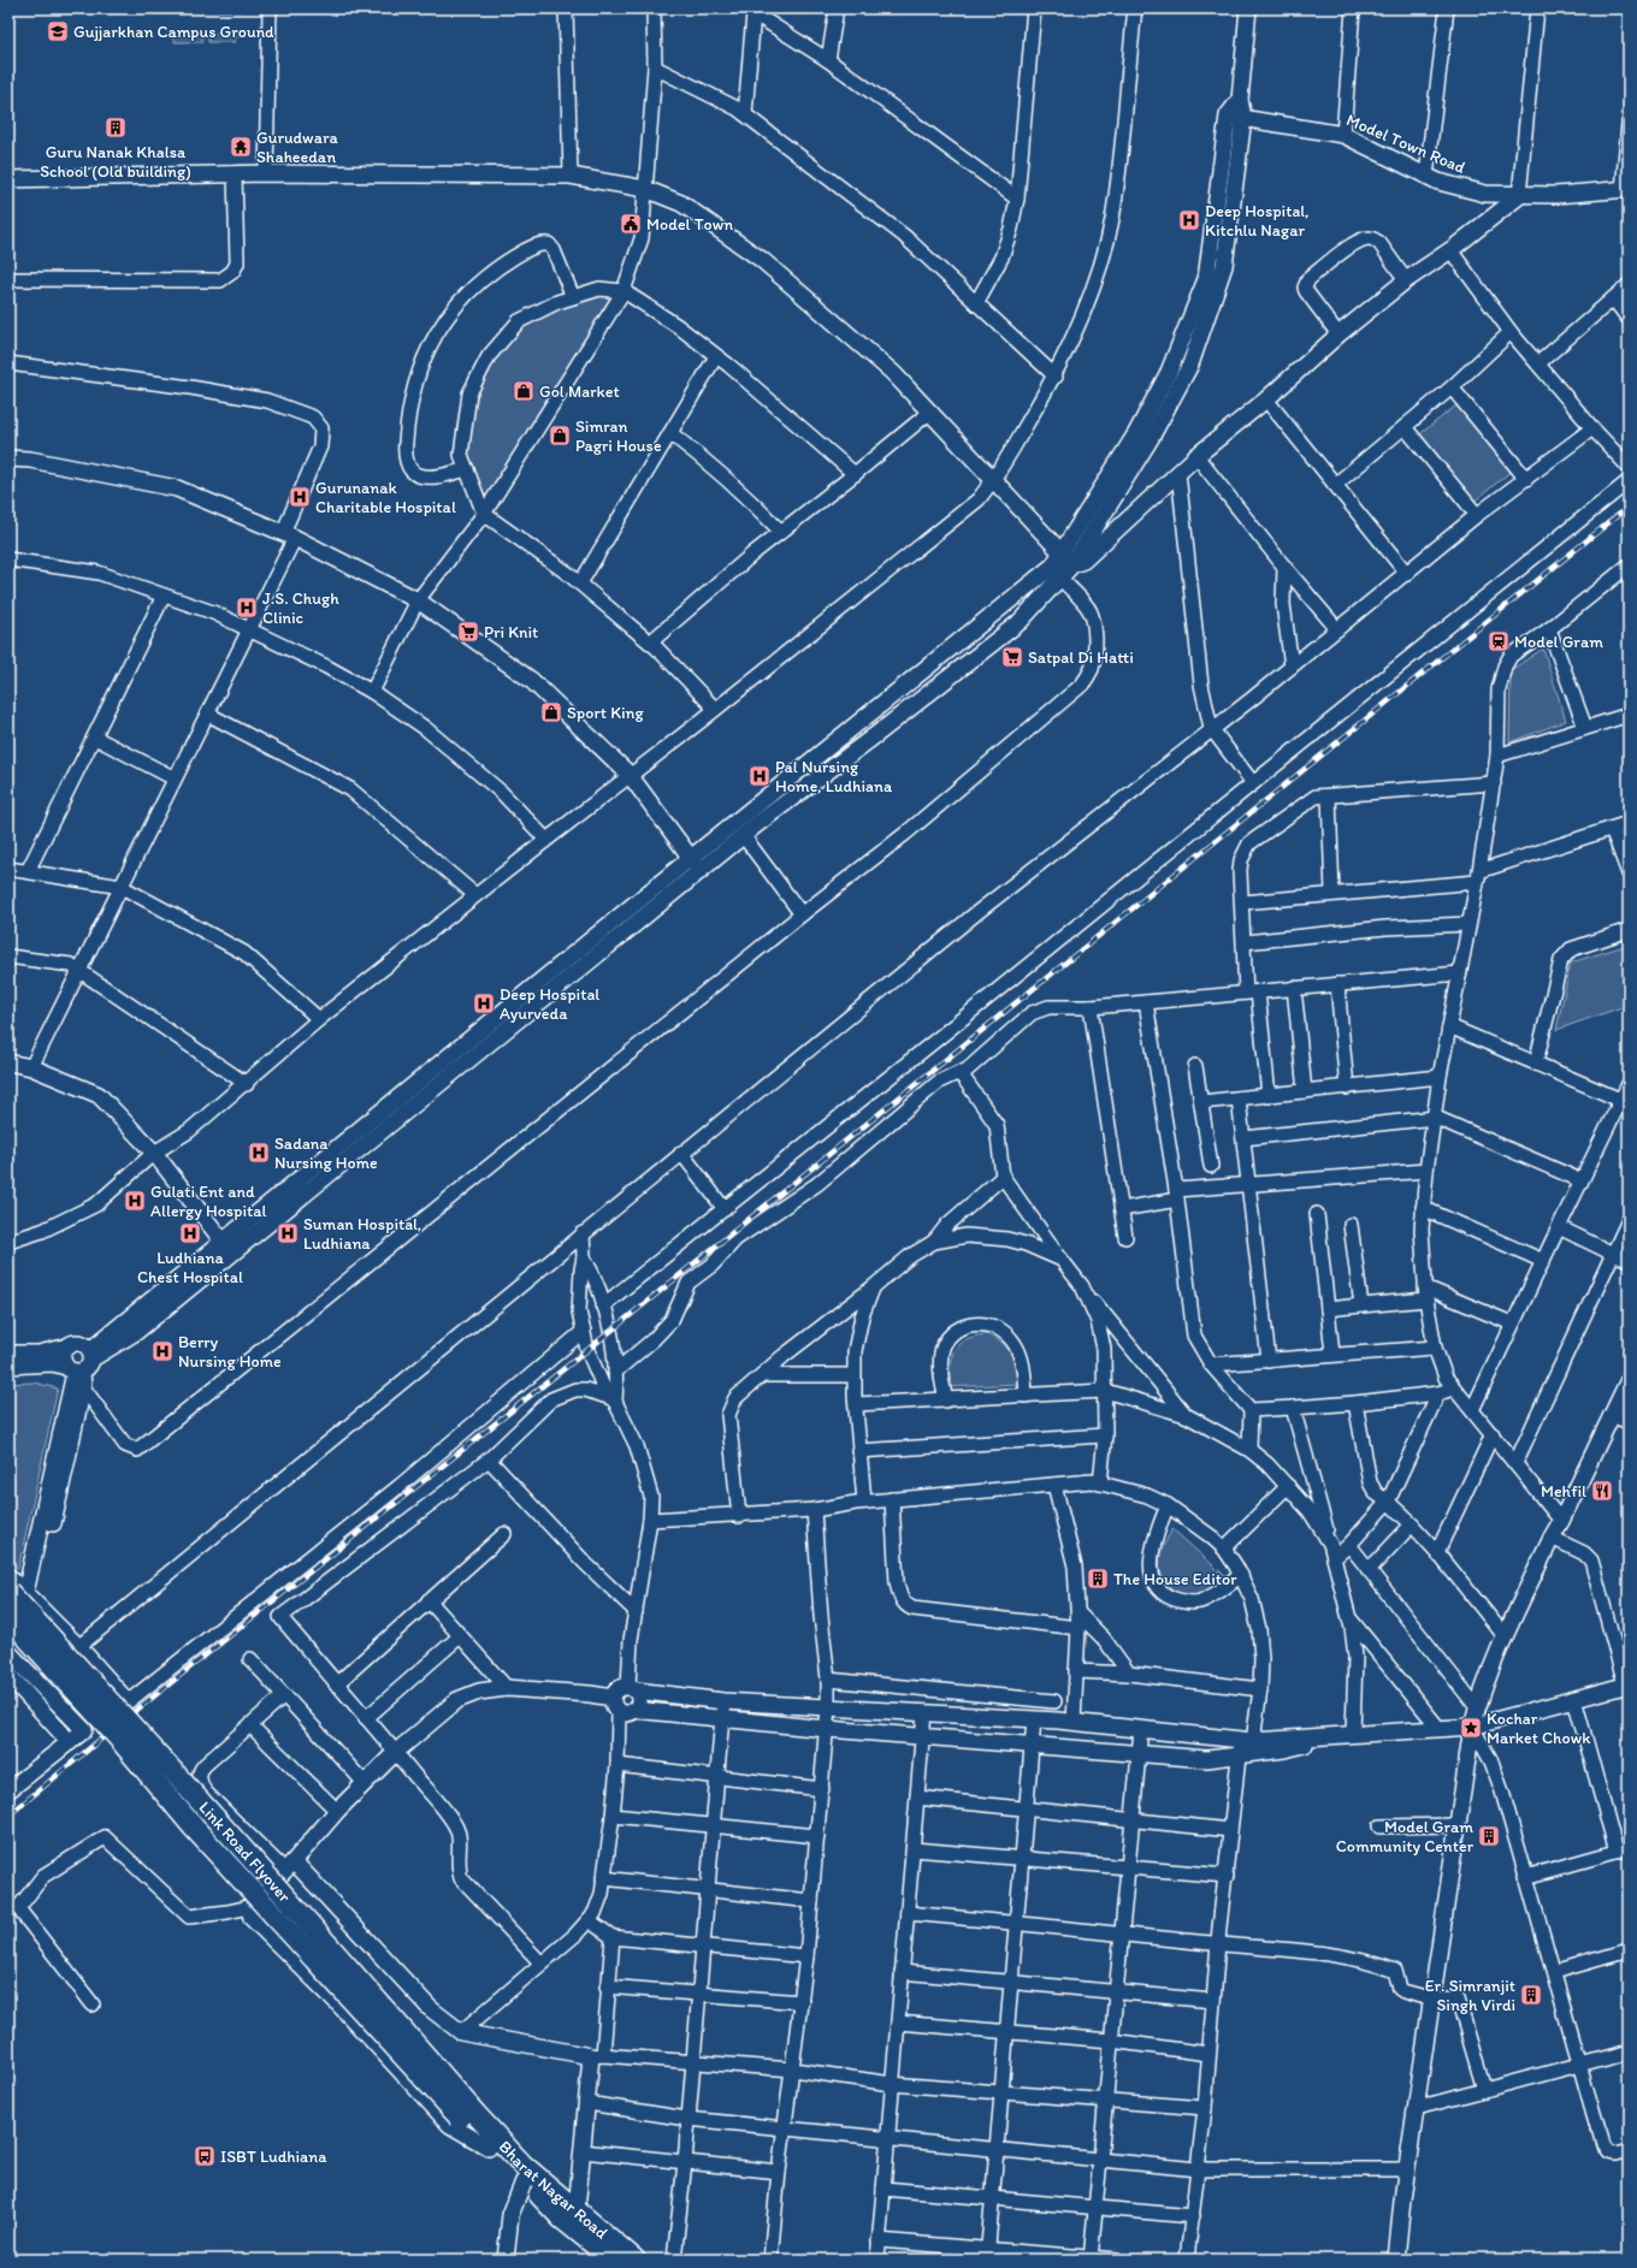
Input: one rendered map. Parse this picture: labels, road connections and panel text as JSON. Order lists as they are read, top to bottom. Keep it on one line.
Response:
{"streets":{"main road":["Link Road Flyover","Bharat Nagar Road"],"street":["Model Town Road"]},"crossings":[["Link Road Flyover","Bharat Nagar Road"]],"places":{"school or university":["Gujjarkhan Campus Ground"],"building":["Guru Nanak Khalsa School (Old building)","The House Editor","Model Gram Community Center","Er. Simranjit Singh Virdi"],"temple":["Gurudwara Shaheedan"],"hospital":["Deep Hospital, Kitchlu Nagar","Gurunanak Charitable Hospital","J.S. Chugh Clinic","Pal Nursing Home, Ludhiana","Deep Hospital Ayurveda","Sadana Nursing Home","Gulati Ent and Allergy Hospital","Ludhiana Chest Hospital","Suman Hospital, Ludhiana","Berry Nursing Home"],"public building":["Model Town"],"shop":["Gol Market","Simran Pagri House","Sport King"],"supermarket":["Pri Knit","Satpal Di Hatti"],"station":["Model Gram"],"restaurant":["Mehfil"],"place":["Kochar Market Chowk"],"bus stop":["ISBT Ludhiana"]}}
